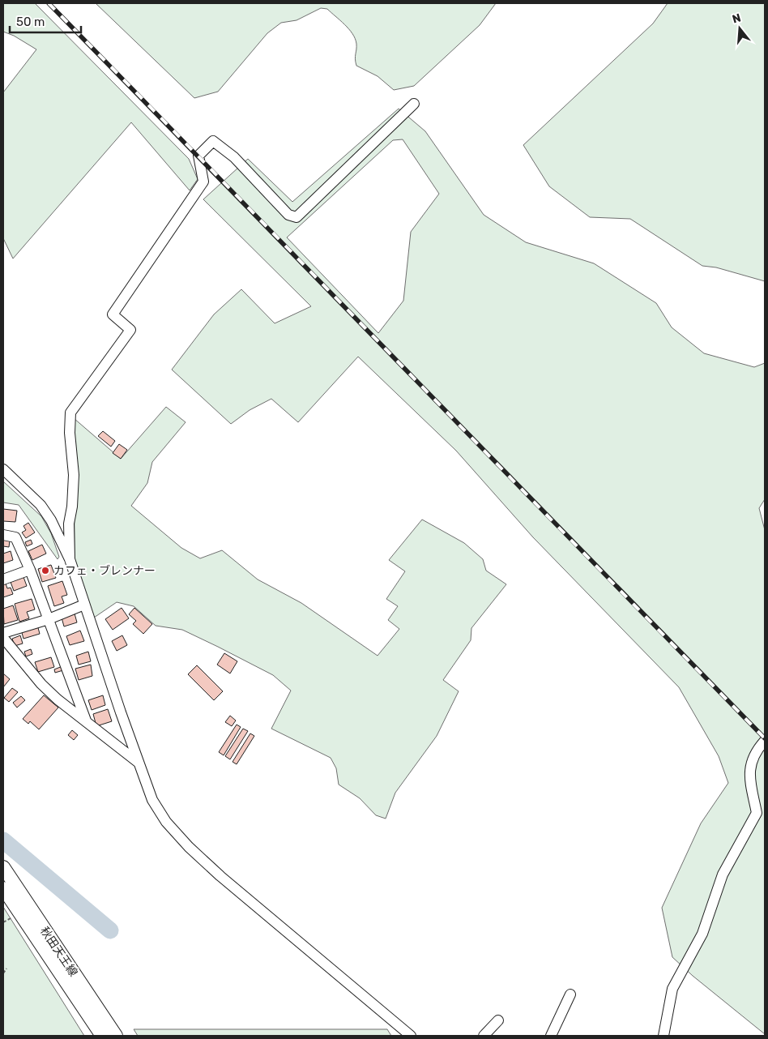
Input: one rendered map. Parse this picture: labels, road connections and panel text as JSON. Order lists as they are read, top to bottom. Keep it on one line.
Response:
{"streets":{"main road":["秋田天王線"]},"places":["カフェ・ブレンナー"],"scale_bar":"50 m","north":"top"}
